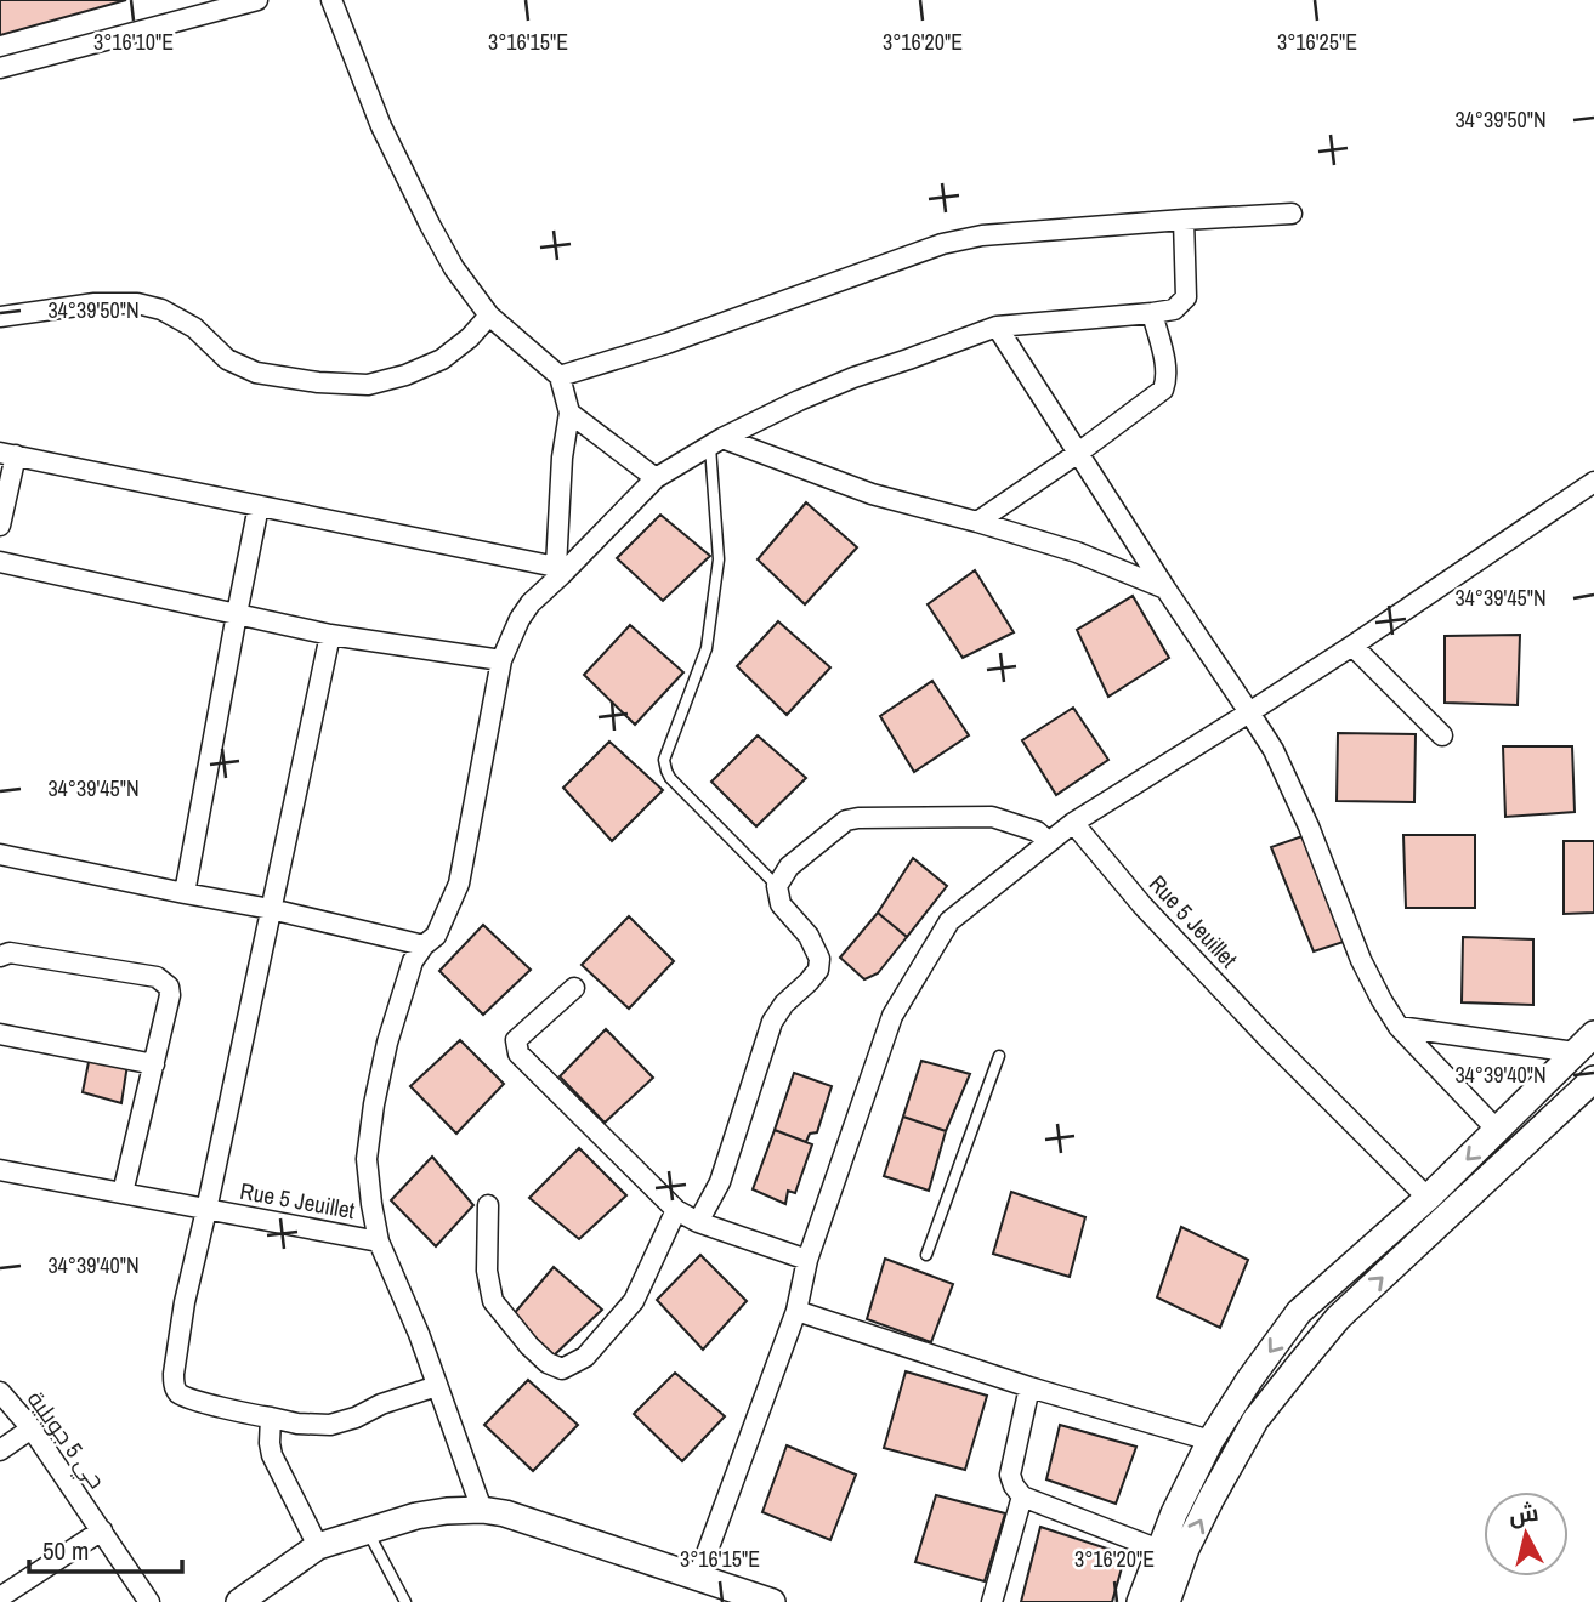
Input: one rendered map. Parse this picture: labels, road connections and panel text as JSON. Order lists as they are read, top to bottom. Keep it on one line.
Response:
{"streets":{"street":["Rue 5 Jeuillet","حي 5 جويلية"]},"scale_bar":"50 m","north":"top","coordinates":["3°16'10\"E","3°16'15\"E","3°16'20\"E","3°16'25\"E","34°39'50\"N","34°39'45\"N","34°39'40\"N"]}
